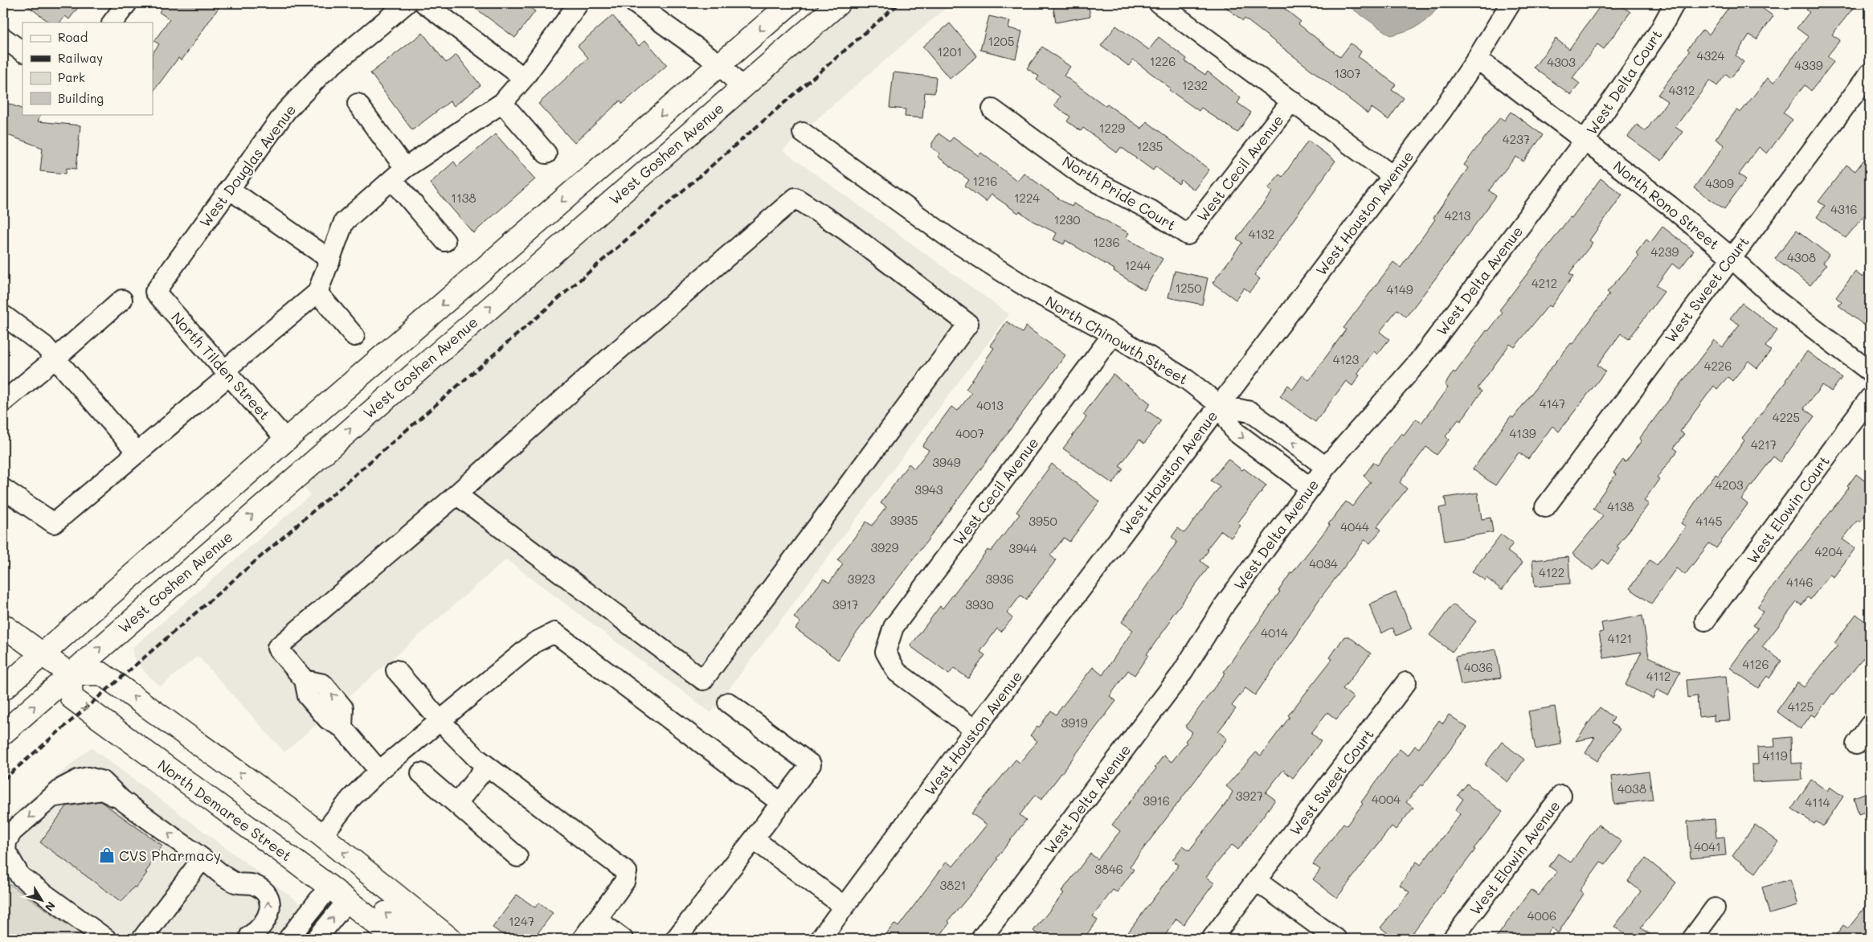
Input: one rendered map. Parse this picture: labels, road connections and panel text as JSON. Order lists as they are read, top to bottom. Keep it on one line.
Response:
{"streets":{"main road":["West Goshen Avenue","North Demaree Street"],"street":["West Delta Court","West Douglas Avenue","West Cecil Avenue","North Pride Court","North Rono Street","West Houston Avenue","West Delta Avenue","West Sweet Court","North Chinowth Street","North Tilden Street","West Elowin Court","West Elowin Avenue"]},"crossings":[["West Delta Court","North Rono Street"],["West Delta Court","West Delta Avenue"],["West Goshen Avenue","North Demaree Street"],["West Douglas Avenue","North Tilden Street"],["West Cecil Avenue","North Pride Court"],["West Cecil Avenue","West Houston Avenue"],["West Cecil Avenue","North Chinowth Street"],["North Rono Street","West Houston Avenue"],["North Rono Street","West Delta Avenue"],["North Rono Street","West Sweet Court"],["West Houston Avenue","North Chinowth Street"],["West Delta Avenue","North Chinowth Street"]],"places":{"shop":["CVS Pharmacy"]},"house_numbers":["1205","1201","4324","1226","4303","4339","1307","1232","4312","1229","4237","1235","1216","4309","1138","1224","4316","4213","1230","4132","1236","4239","4308","1244","4212","1250","4149","4123","4226","4147","4013","4225","4007","4139","4217","3949","4203","3943","4138","3935","3950","4145","4044","3929","3944","4204","4034","4122","3923","3936","4146","3917","3930","4014","4121","4126","4036","4112","4125","3919","4119","4038","3927","4004","3916","4114","4041","3846","3821","4006","1247"],"legend":["Road","Railway","Park","Building"],"north":"bottom right"}
